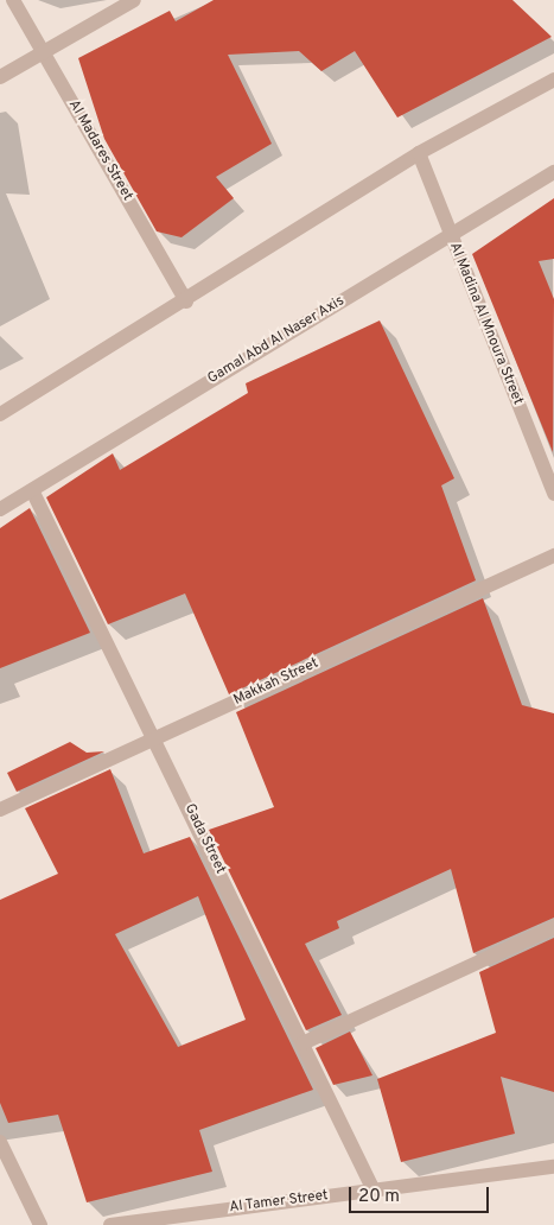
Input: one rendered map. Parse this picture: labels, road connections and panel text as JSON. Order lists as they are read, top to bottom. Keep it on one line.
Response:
{"streets":{"street":["Al Madares Street","Al Madina Al Mnoura Street","Gamal Abd Al Naser Axis","Makkah Street","Gada Street","Al Tamer Street"]},"crossings":[["Al Madina Al Mnoura Street","Gamal Abd Al Naser Axis"],["Gamal Abd Al Naser Axis","Gada Street"],["Makkah Street","Gada Street"],["Gada Street","Al Tamer Street"]],"scale_bar":"20 m"}
